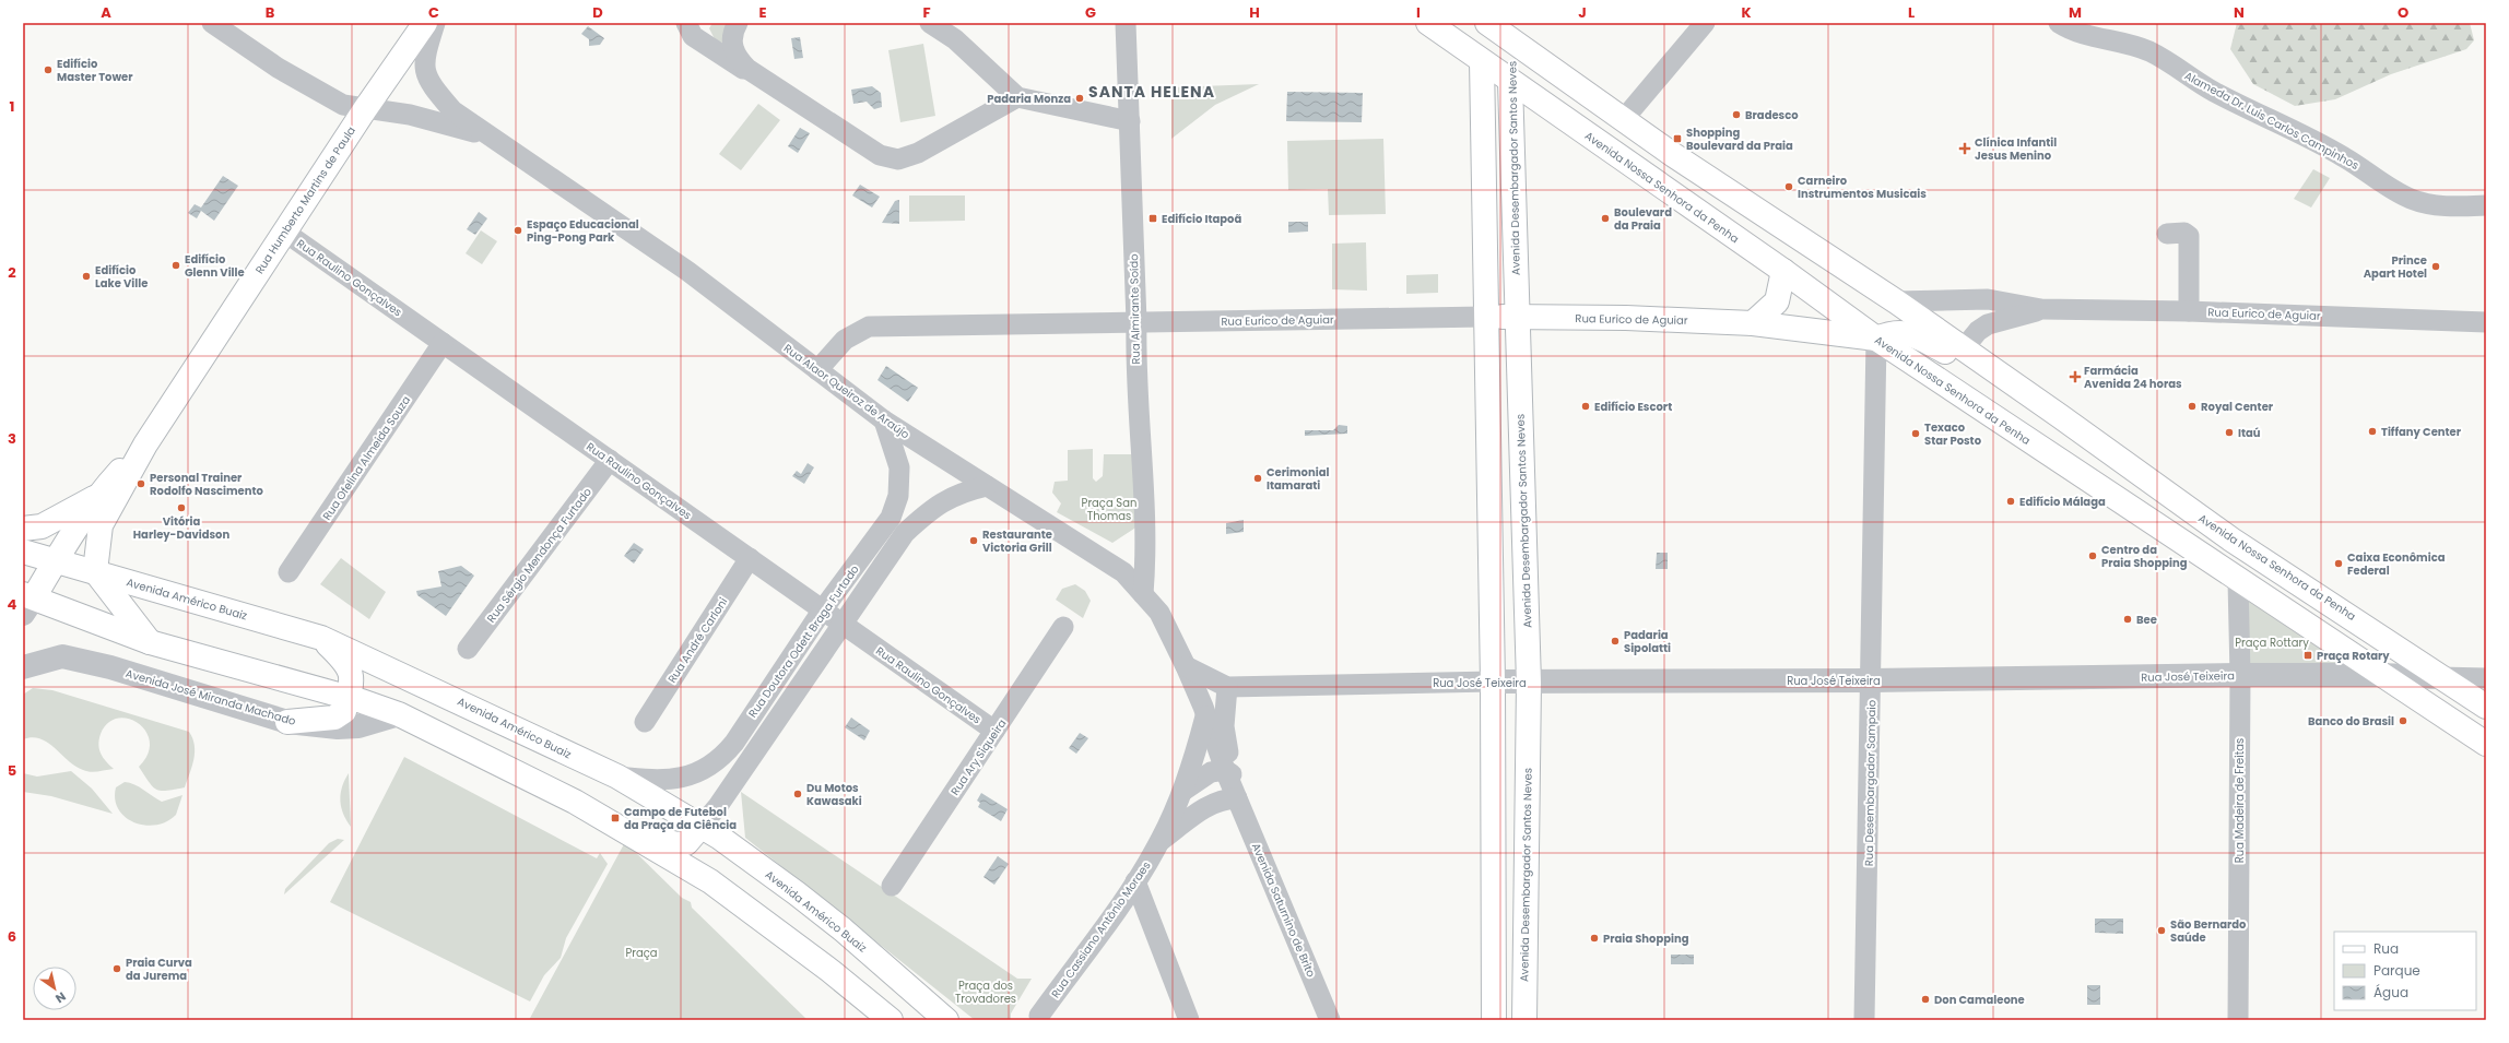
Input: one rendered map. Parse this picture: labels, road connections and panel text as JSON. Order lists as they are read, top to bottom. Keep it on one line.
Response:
{"streets":{"main road":["Avenida Desembargador Santos Neves","Avenida Nossa Senhora da Penha","Rua Humberto Martins de Paula","Rua Eurico de Aguiar","Avenida Américo Buaiz"],"street":["Alameda Dr. Luis Carlos Campinhos","Rua Raulino Gonçalves","Rua Almirante Soído","Rua Alaor Queiroz de Araújo","Rua Ofelina Almeida Souza","Rua Sérgio Mendonça Furtado","Rua André Carloni","Rua Doutora Odett Braga Furtado","Rua José Teixeira","Avenida José Miranda Machado","Rua Ary Siqueira","Rua Desembargador Sampaio","Rua Madeira de Freitas","Avenida Saturnino de Brito","Rua Cassiano Antônio Moraes"]},"crossings":[["Avenida Desembargador Santos Neves","Avenida Nossa Senhora da Penha"],["Avenida Desembargador Santos Neves","Rua Eurico de Aguiar"],["Avenida Desembargador Santos Neves","Rua José Teixeira"],["Avenida Nossa Senhora da Penha","Rua Eurico de Aguiar"],["Avenida Nossa Senhora da Penha","Rua José Teixeira"],["Avenida Nossa Senhora da Penha","Rua Desembargador Sampaio"],["Avenida Nossa Senhora da Penha","Rua Madeira de Freitas"],["Rua Humberto Martins de Paula","Rua Raulino Gonçalves"],["Rua Humberto Martins de Paula","Rua Alaor Queiroz de Araújo"],["Rua Humberto Martins de Paula","Avenida Américo Buaiz"],["Rua Raulino Gonçalves","Rua Ofelina Almeida Souza"],["Rua Raulino Gonçalves","Rua Sérgio Mendonça Furtado"],["Rua Raulino Gonçalves","Rua André Carloni"],["Rua Raulino Gonçalves","Rua Doutora Odett Braga Furtado"],["Rua Raulino Gonçalves","Rua Ary Siqueira"],["Rua Almirante Soído","Rua Eurico de Aguiar"],["Rua Almirante Soído","Rua Alaor Queiroz de Araújo"],["Rua Eurico de Aguiar","Rua Alaor Queiroz de Araújo"],["Rua Eurico de Aguiar","Rua Desembargador Sampaio"],["Rua Alaor Queiroz de Araújo","Rua Doutora Odett Braga Furtado"],["Rua Alaor Queiroz de Araújo","Rua José Teixeira"],["Rua Alaor Queiroz de Araújo","Avenida Saturnino de Brito"],["Avenida Américo Buaiz","Rua Doutora Odett Braga Furtado"],["Rua José Teixeira","Rua Desembargador Sampaio"],["Rua José Teixeira","Rua Madeira de Freitas"],["Rua José Teixeira","Avenida Saturnino de Brito"],["Avenida Saturnino de Brito","Rua Cassiano Antônio Moraes"]],"districts":["SANTA HELENA"],"parks":["Praça San Thomas","Praça Rottary","Praça","Praça dos Trovadores"],"places":{"other":["Edifício Master Tower","Padaria Monza","Bradesco","Carneiro Instrumentos Musicais","Boulevard da Praia","Espaço Educacional Ping-Pong Park","Edifício Glenn Ville","Prince Apart Hotel","Edifício Lake Ville","Edifício Escort","Royal Center","Tiffany Center","Itaú","Texaco Star Posto","Cerimonial Itamarati","Personal Trainer Rodolfo Nascimento","Edifício Málaga","Vitória Harley-Davidson","Restaurante Victoria Grill","Centro da Praia Shopping","Caixa Econômica Federal","Bee","Padaria Sipolatti","Banco do Brasil","Du Motos Kawasaki","São Bernardo Saúde","Praia Shopping","Praia Curva da Jurema","Don Camaleone"],"transit":["Shopping Boulevard da Praia","Edifício Itapoã","Praça Rotary","Campo de Futebol da Praça da Ciência"],"health":["Clínica Infantil Jesus Menino","Farmácia Avenida 24 horas"]},"legend":["Rua","Parque","Água"],"north":"bottom right","grid":{"columns":["A","B","C","D","E","F","G","H","I","J","K","L","M","N","O"],"rows":["1","2","3","4","5","6"]}}
